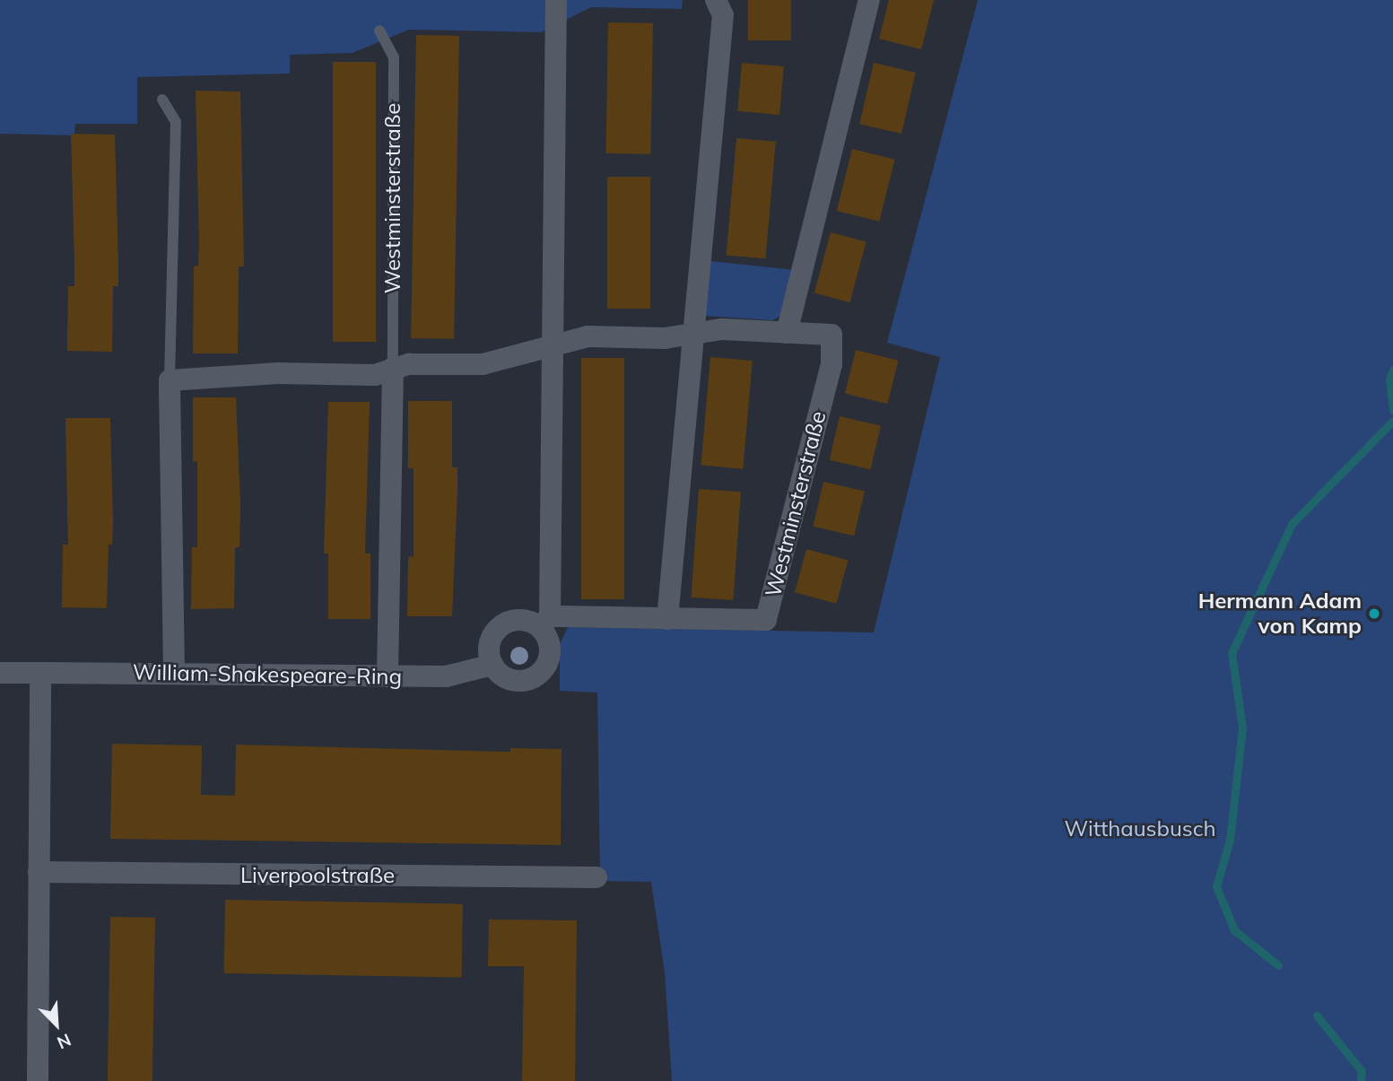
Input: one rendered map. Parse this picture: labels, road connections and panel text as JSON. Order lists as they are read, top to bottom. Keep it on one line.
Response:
{"streets":{"street":["Westminsterstraße","William-Shakespeare-Ring","Liverpoolstraße"]},"crossings":[["Westminsterstraße","William-Shakespeare-Ring"]],"parks":["Witthausbusch"],"places":["Hermann Adam von Kamp"],"north":"bottom right"}
